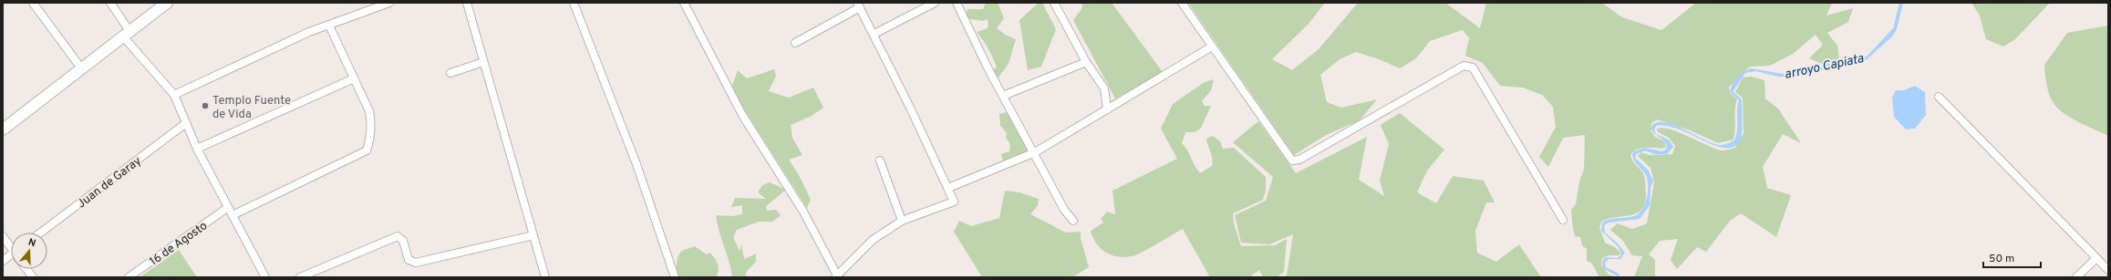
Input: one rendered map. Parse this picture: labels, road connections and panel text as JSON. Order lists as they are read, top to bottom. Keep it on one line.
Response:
{"streets":{"street":["Juan de Garay","16 de Agosto"]},"water":["arroyo Capiata"],"places":["Templo Fuente de Vida"],"scale_bar":"50 m","north":"top"}
